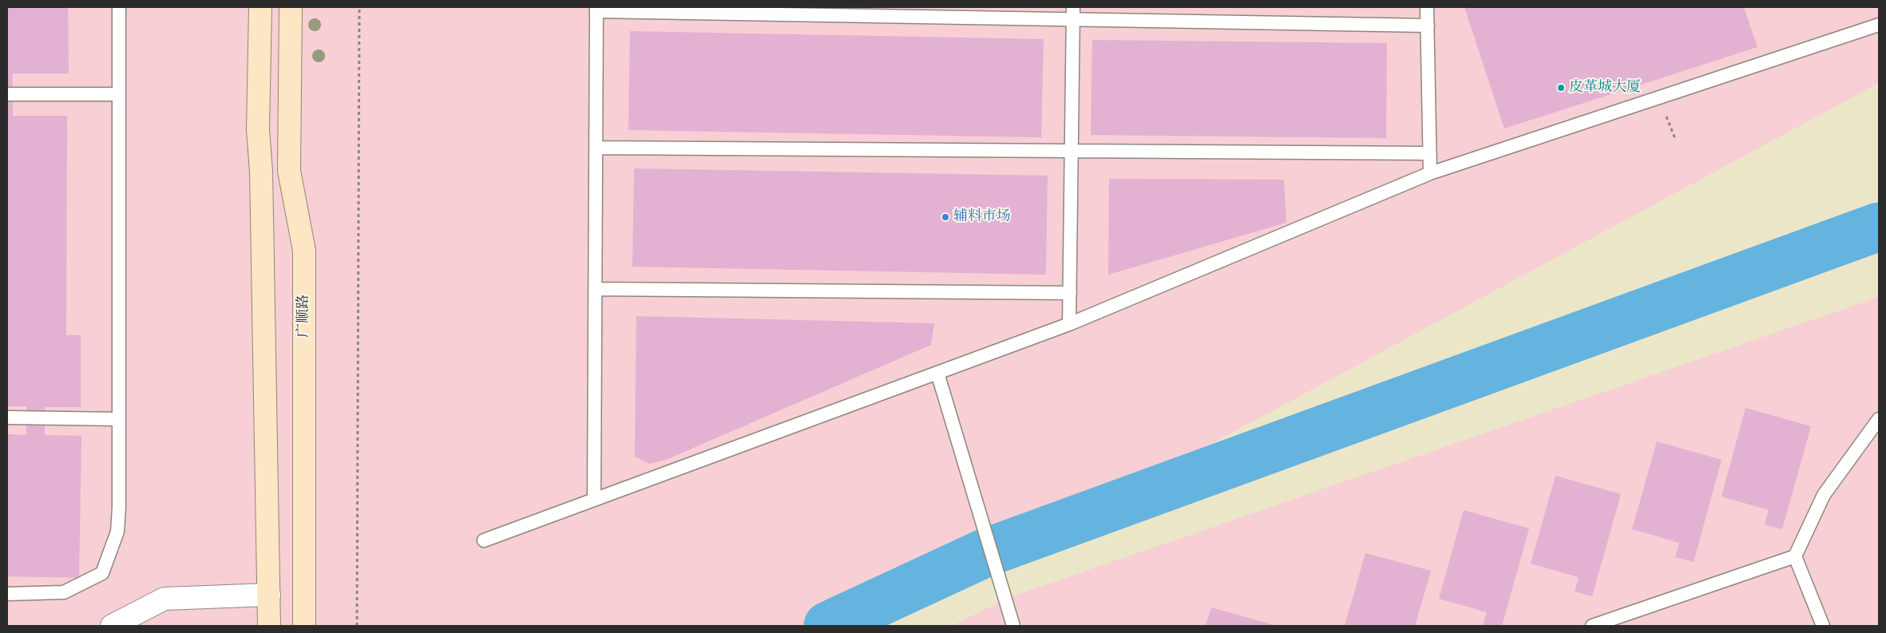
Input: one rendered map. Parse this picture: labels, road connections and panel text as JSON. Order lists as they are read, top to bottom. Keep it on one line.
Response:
{"streets":{"main road":["广顺路"]},"places":["皮革城大厦","辅料市场"]}
